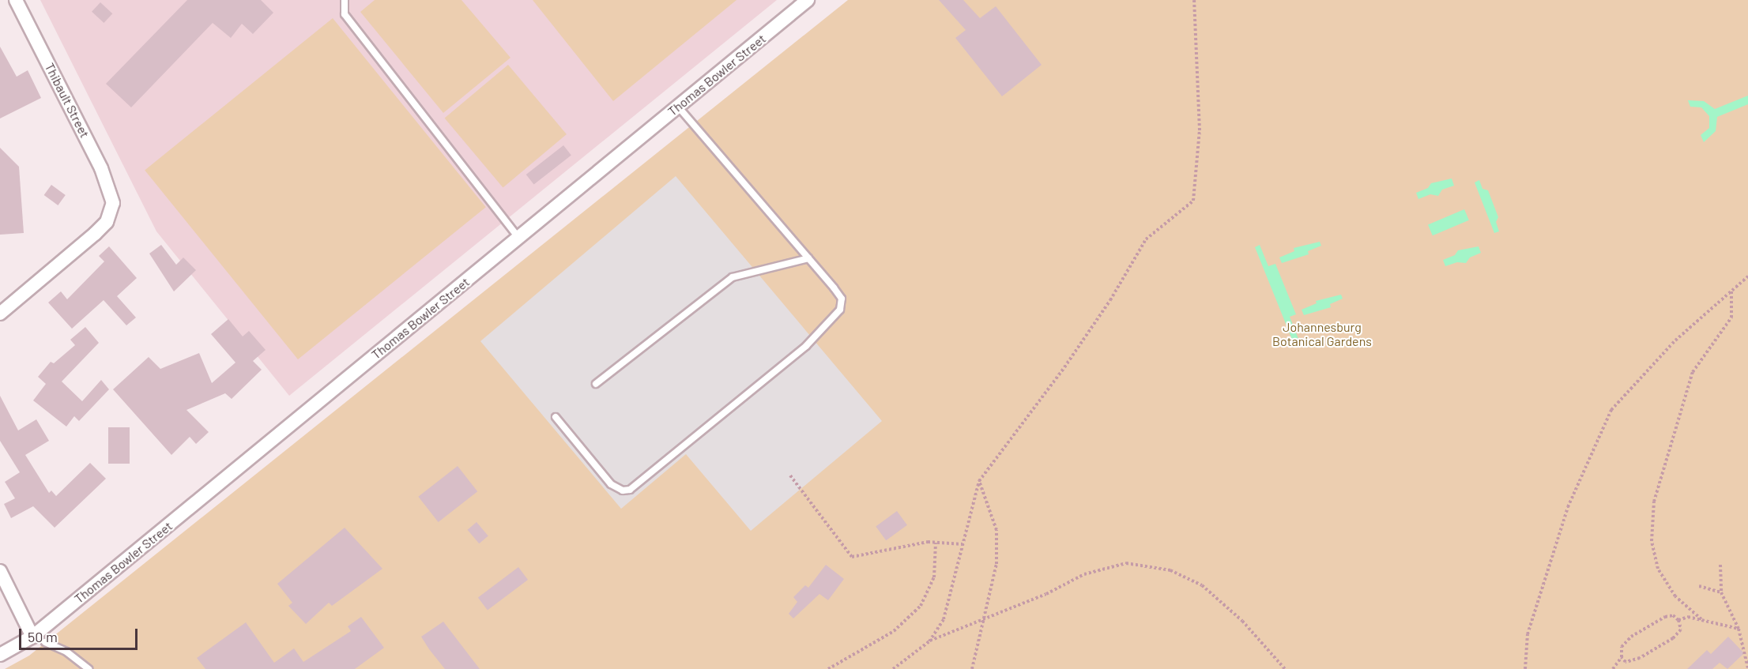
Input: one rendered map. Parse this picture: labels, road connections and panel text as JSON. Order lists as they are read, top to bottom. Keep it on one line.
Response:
{"streets":{"street":["Thomas Bowler Street","Thibault Street"]},"parks":["Johannesburg Botanical Gardens"],"scale_bar":"50 m"}
